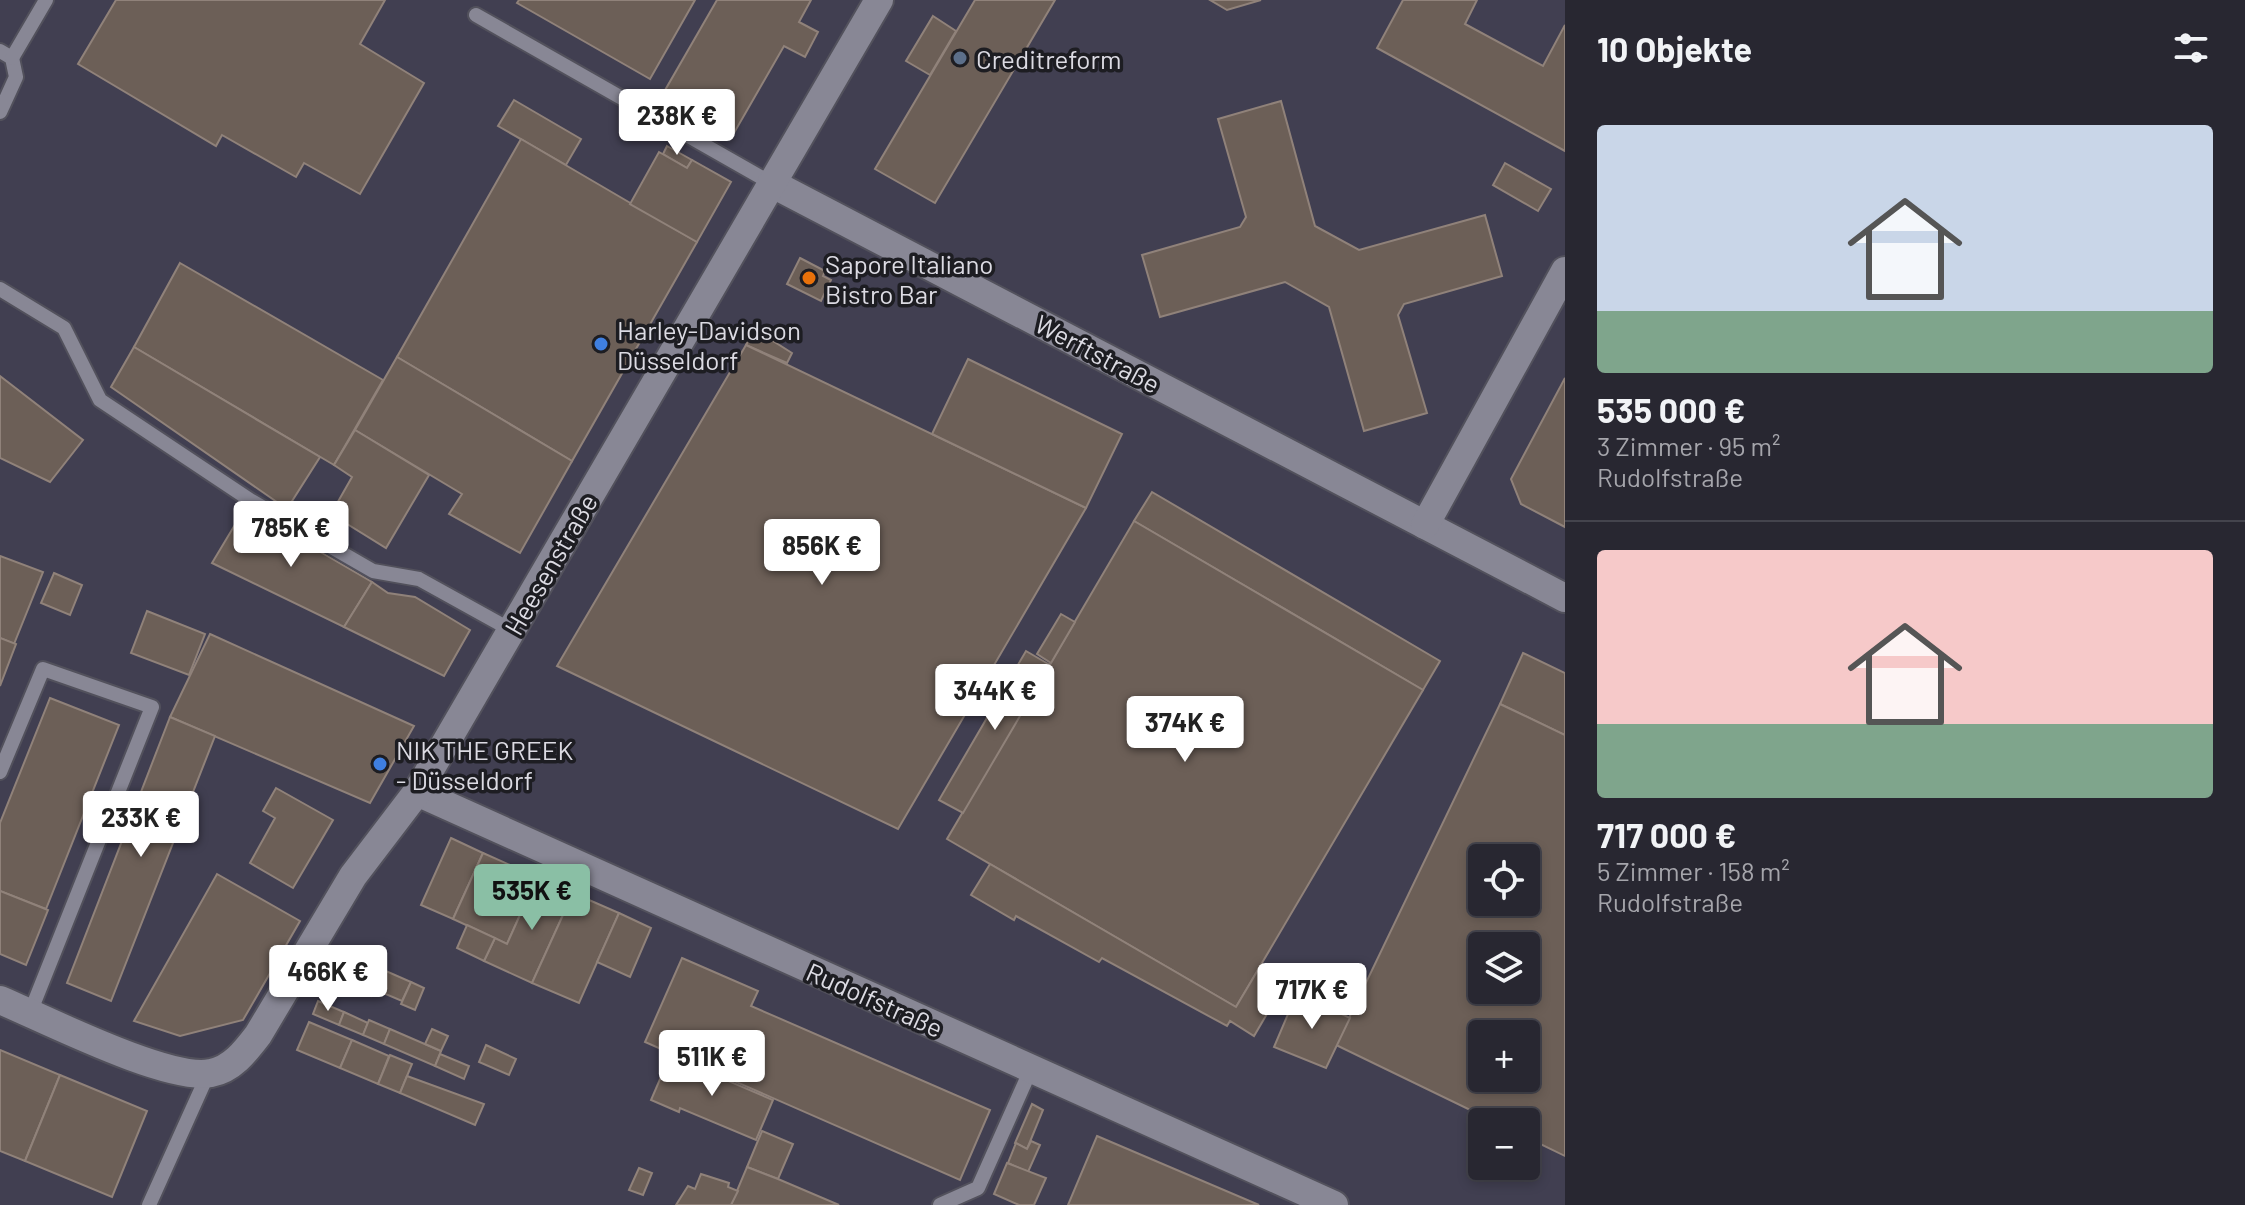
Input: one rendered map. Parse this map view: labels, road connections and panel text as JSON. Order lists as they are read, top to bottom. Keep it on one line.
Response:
{"streets":{"street":["Werftstraße","Heesenstraße","Rudolfstraße"]},"crossings":[["Werftstraße","Heesenstraße"],["Heesenstraße","Rudolfstraße"]],"places":["Creditreform","Sapore Italiano Bistro Bar","Harley-Davidson Düsseldorf","NIK THE GREEK - Düsseldorf"],"page":{"heading":"10 Objekte","price":["238K €","785K €","856K €","344K €","374K €","233K €","535K €","466K €","717K €","511K €"],"list":[{"name":"535 000 €","note":"3 Zimmer · 95 m² · Rudolfstraße"},{"name":"717 000 €","note":"5 Zimmer · 158 m² · Rudolfstraße"}],"map_buttons":["+","−"]}}
